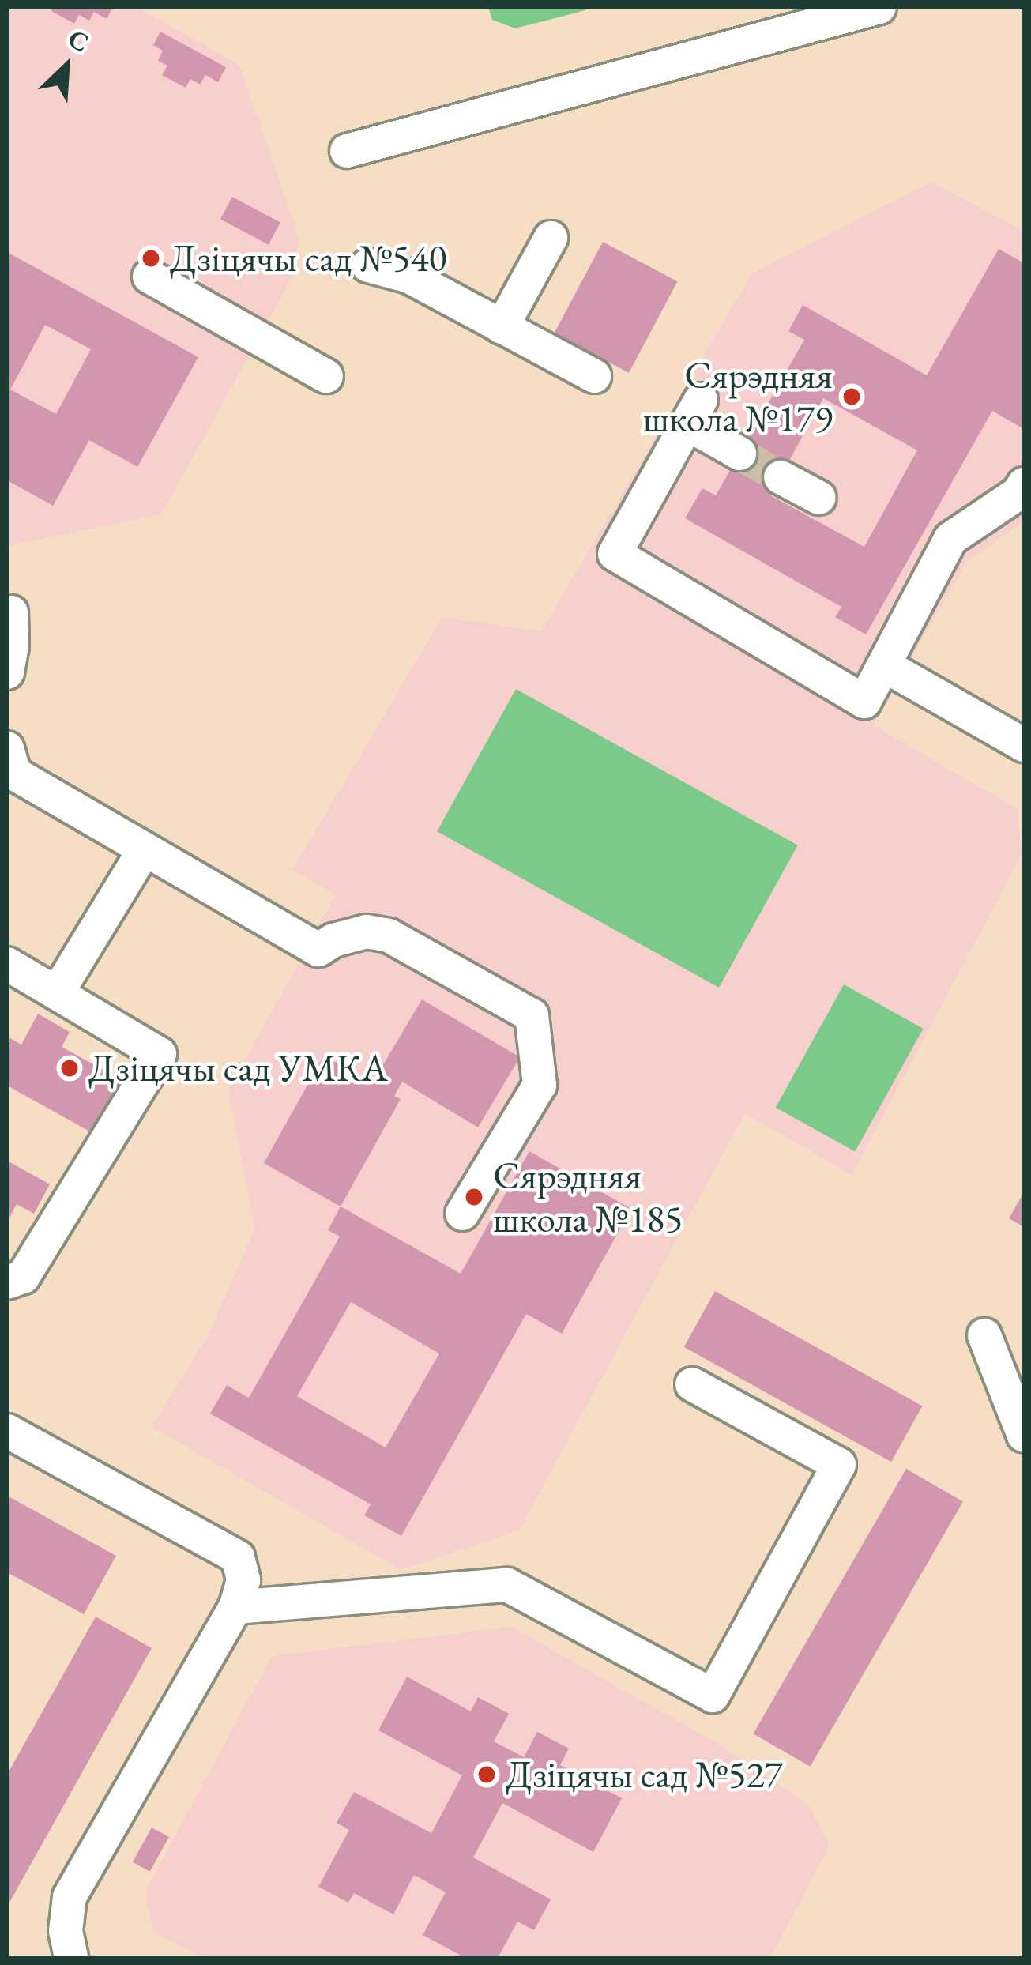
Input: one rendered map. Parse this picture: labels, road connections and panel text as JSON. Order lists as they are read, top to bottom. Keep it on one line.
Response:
{"places":["Дзіцячы сад №540","Сярэдняя школа №179","Дзіцячы сад УМКА","Сярэдняя школа №185","Дзіцячы сад №527"],"north":"top right"}
